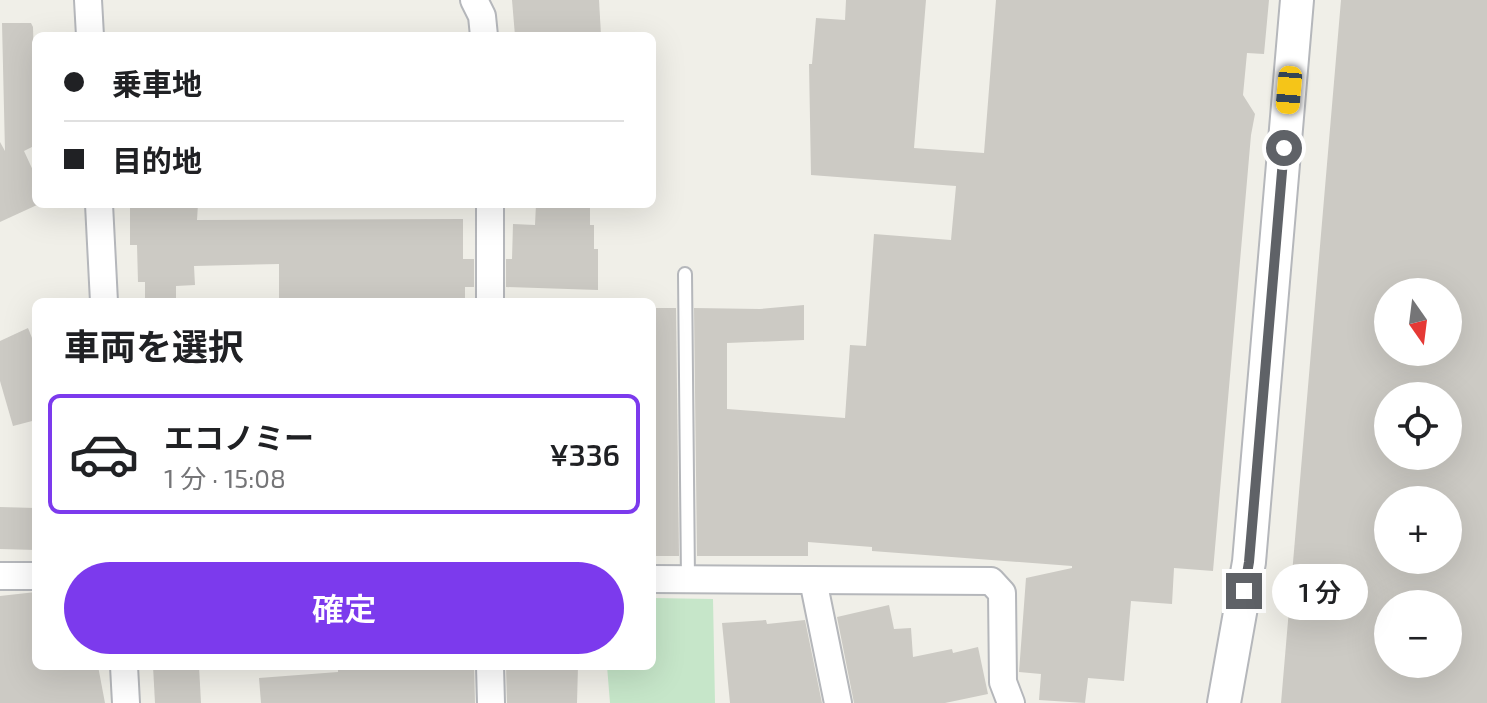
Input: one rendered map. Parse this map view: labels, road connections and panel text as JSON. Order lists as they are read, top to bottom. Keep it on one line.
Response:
{"north":"bottom","page":{"banner":["乗車地","目的地"],"map_buttons":["+","−"],"heading":"車両を選択","list":[{"name":"エコノミー","note":"1 分 · 15:08","value":"¥336"}],"buttons":"確定","bubble":"1 分"}}
